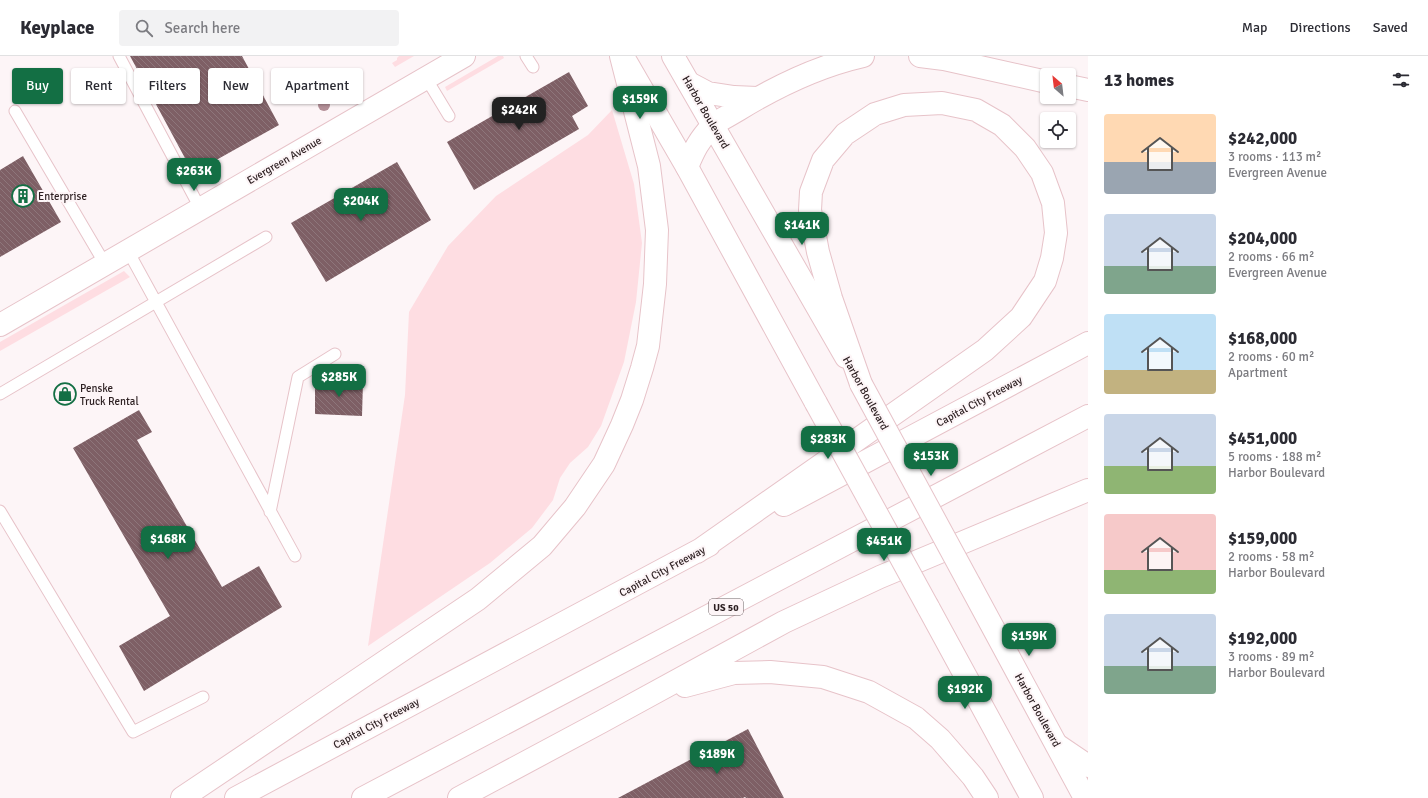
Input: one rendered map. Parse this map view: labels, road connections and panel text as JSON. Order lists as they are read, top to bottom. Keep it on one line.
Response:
{"streets":{"main road":["Harbor Boulevard","Evergreen Avenue","Capital City Freeway","US 50"]},"places":{"building":["Enterprise"],"shop":["Penske Truck Rental"]},"north":"top left","page":{"header":"Keyplace","search":"Search here","nav":["Map","Directions","Saved"],"heading":"13 homes","chip":["Buy","Rent","Filters","New","Apartment"],"price":["$159K","$242K","$263K","$204K","$141K","$285K","$283K","$153K","$168K","$451K","$159K","$192K","$189K"],"list":[{"name":"$242,000","note":"3 rooms · 113 m² · Evergreen Avenue"},{"name":"$204,000","note":"2 rooms · 66 m² · Evergreen Avenue"},{"name":"$168,000","note":"2 rooms · 60 m² · Apartment"},{"name":"$451,000","note":"5 rooms · 188 m² · Harbor Boulevard"},{"name":"$159,000","note":"2 rooms · 58 m² · Harbor Boulevard"},{"name":"$192,000","note":"3 rooms · 89 m² · Harbor Boulevard"}]}}
